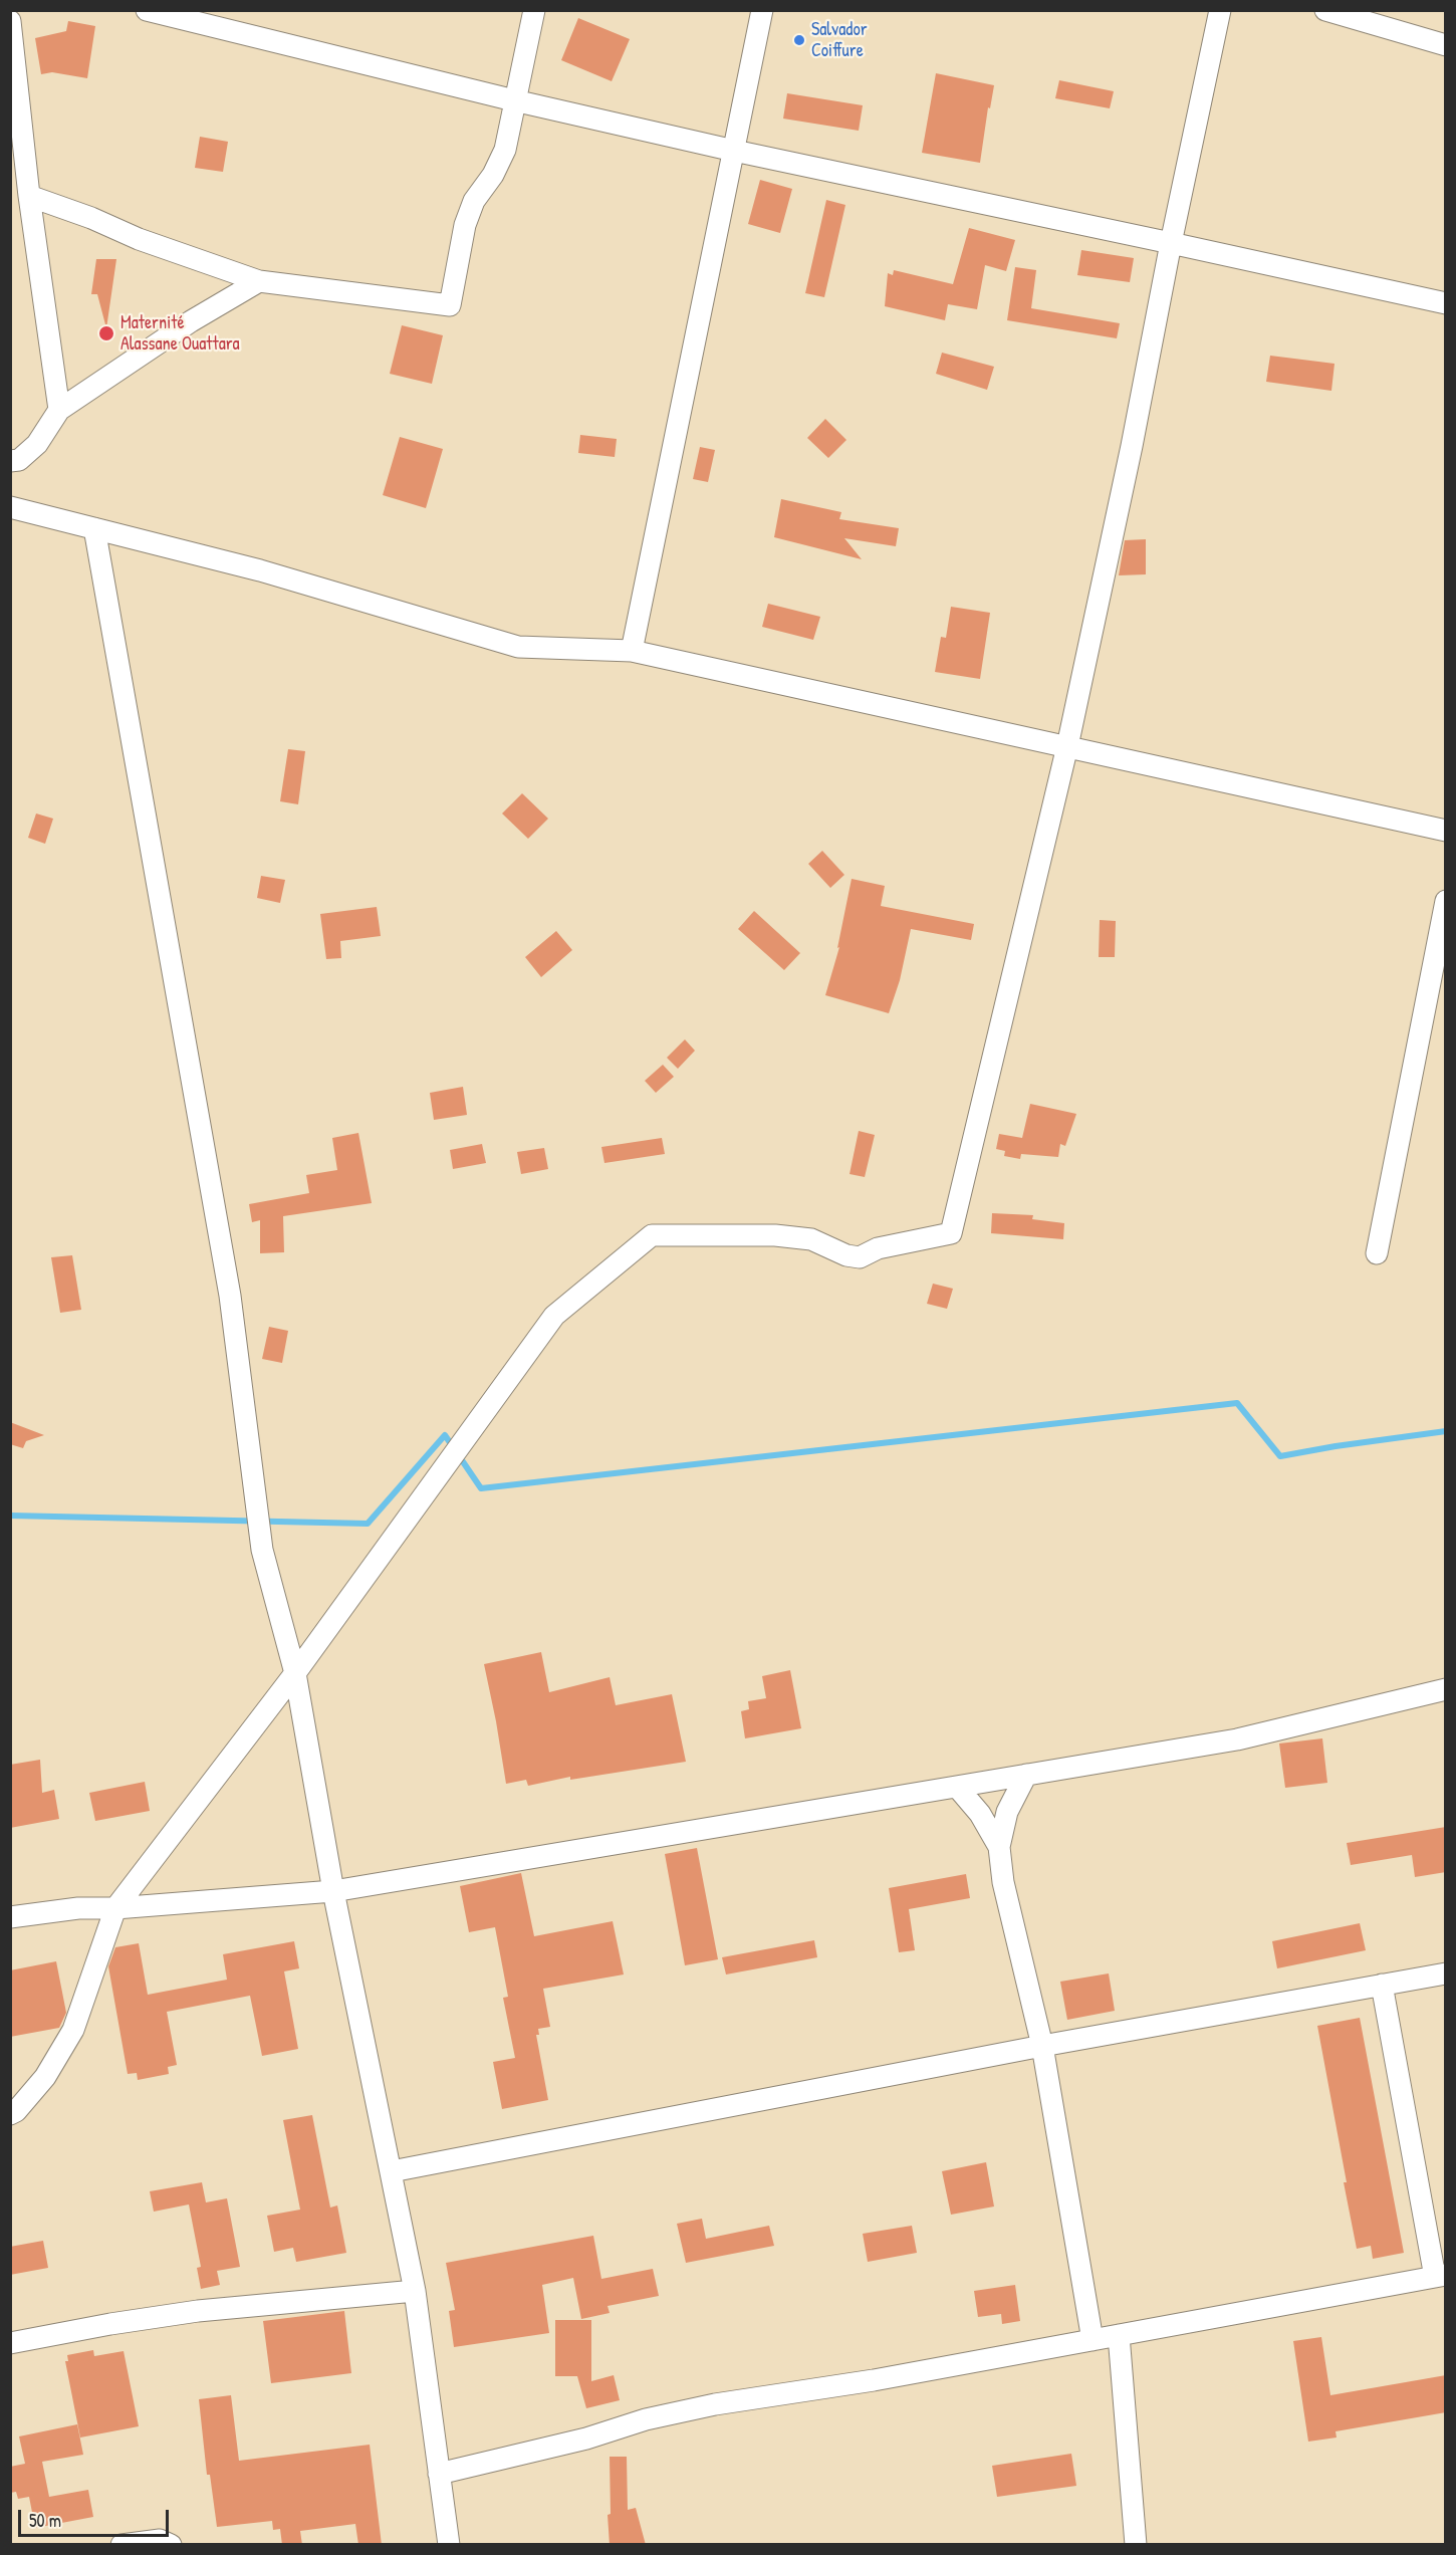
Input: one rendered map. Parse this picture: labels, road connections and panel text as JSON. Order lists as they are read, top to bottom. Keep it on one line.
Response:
{"places":["Salvador Coiffure","Maternité Alassane Ouattara"],"scale_bar":"50 m"}
